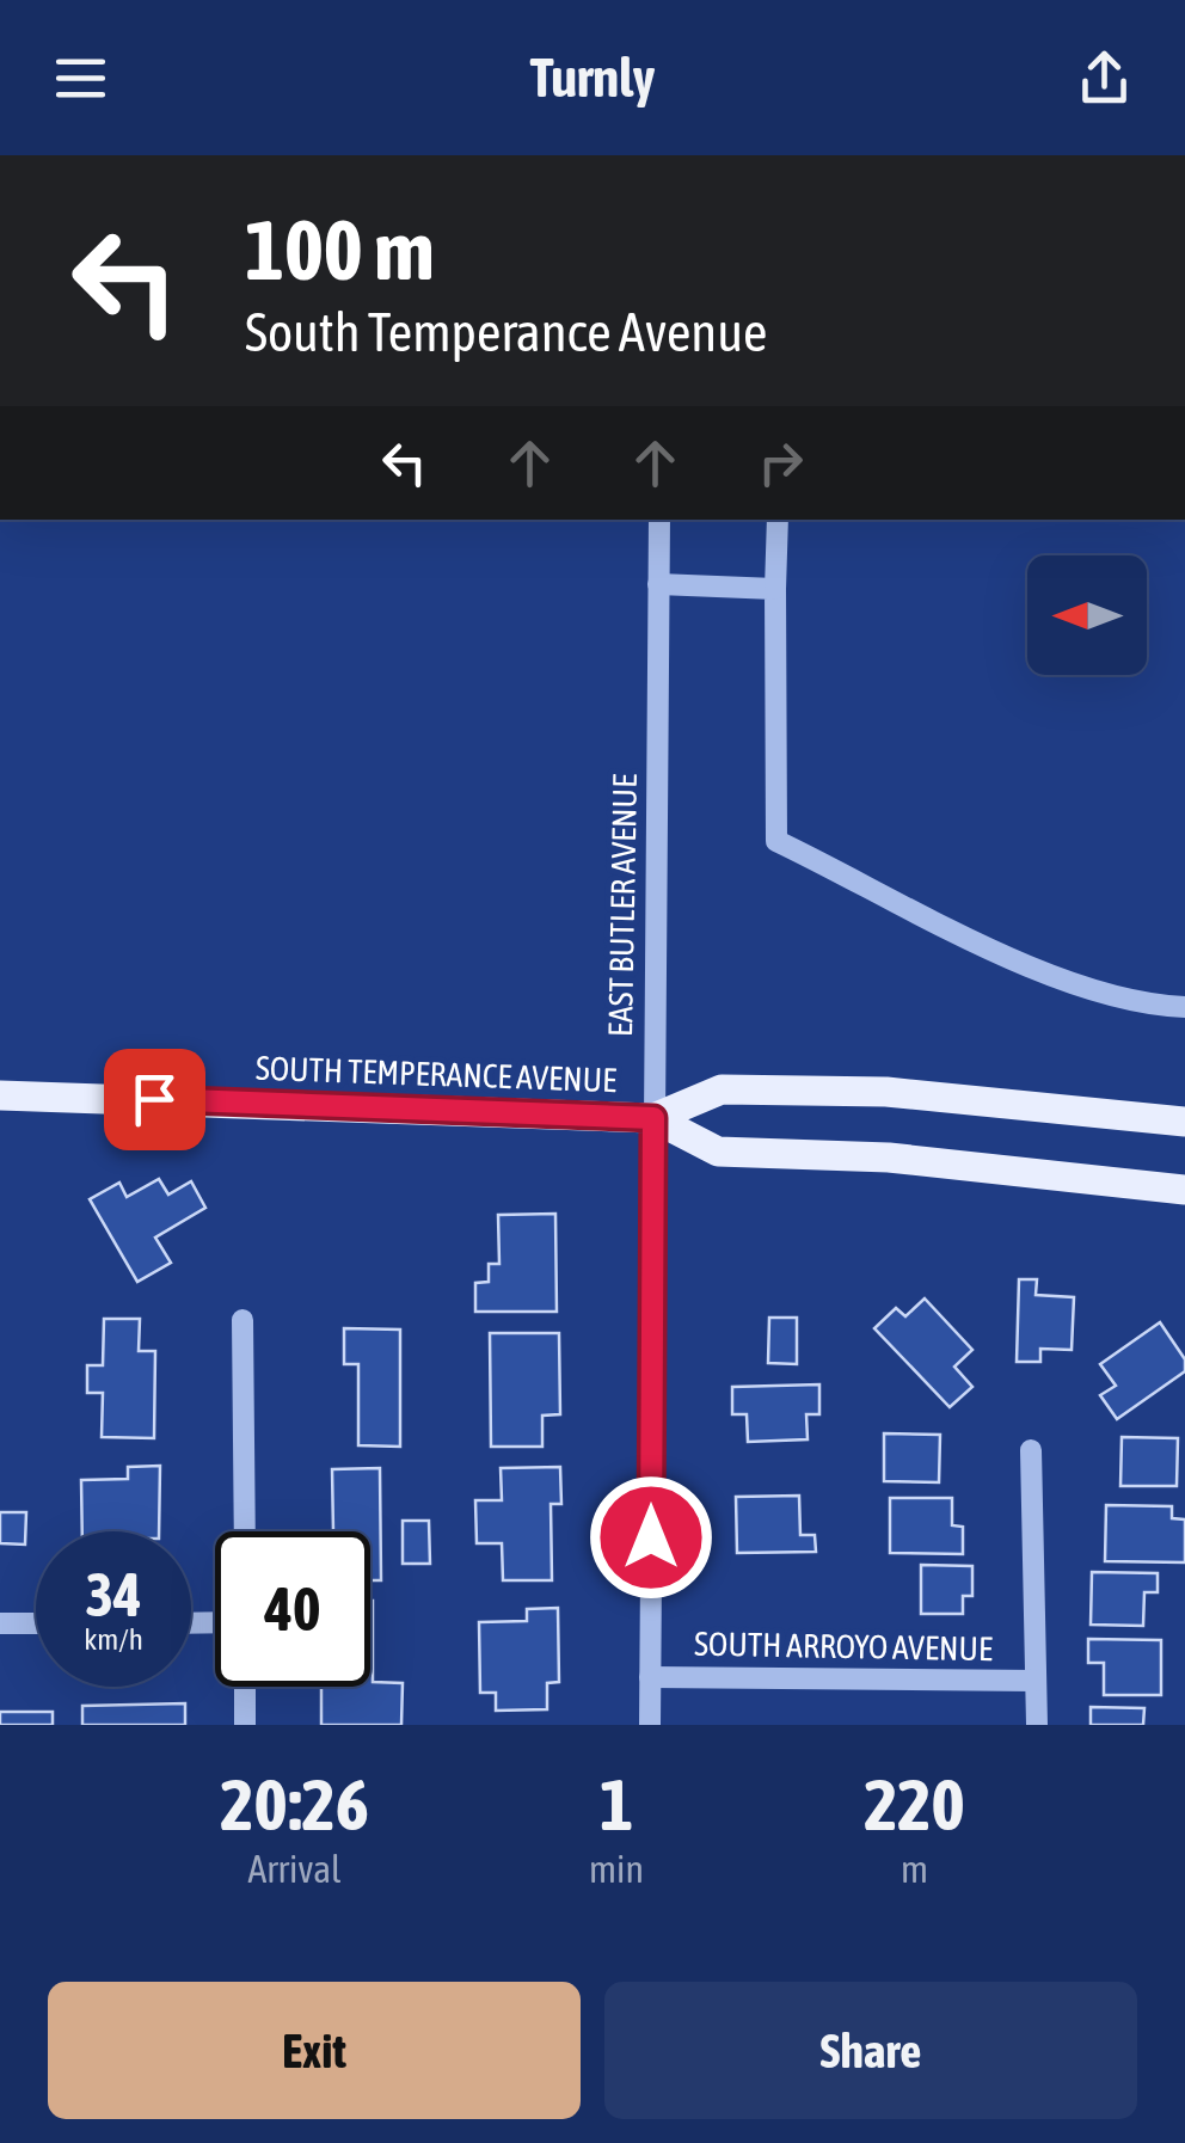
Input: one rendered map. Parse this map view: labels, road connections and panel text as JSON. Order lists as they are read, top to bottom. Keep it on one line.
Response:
{"streets":{"main road":["SOUTH TEMPERANCE AVENUE"],"street":["EAST BUTLER AVENUE","SOUTH ARROYO AVENUE"]},"crossings":[["EAST BUTLER AVENUE","SOUTH TEMPERANCE AVENUE"],["EAST BUTLER AVENUE","SOUTH ARROYO AVENUE"]],"north":"left","page":{"header":"Turnly","turn":["100 m","South Temperance Avenue"],"speed":"34 km/h","limit":"40","eta":["20:26","Arrival","1","min","220","m"],"buttons":["Exit","Share"]}}
